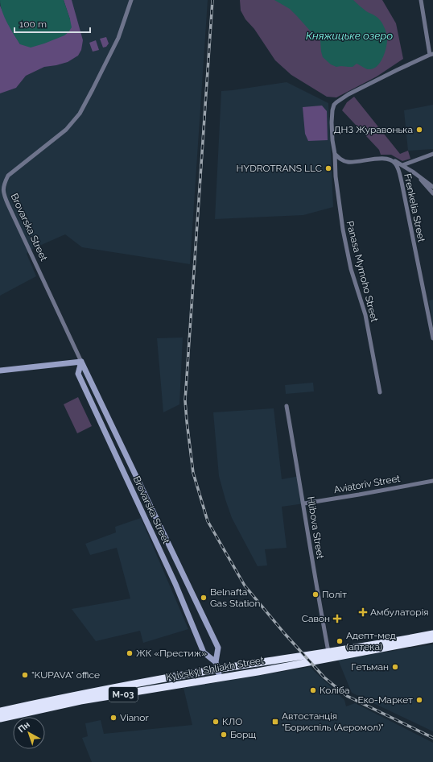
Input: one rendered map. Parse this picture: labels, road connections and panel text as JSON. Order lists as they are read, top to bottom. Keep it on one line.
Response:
{"streets":{"highway":["Kyivskyi Shliakh Street","М-03"],"street":["Frenkelia Street","Brovarska Street","Panasa Myrnoho Street","Aviatoriv Street","Hlibova Street"]},"crossings":[["Brovarska Street","Kyivskyi Shliakh Street"],["Aviatoriv Street","Hlibova Street"],["Hlibova Street","Kyivskyi Shliakh Street"]],"water":["Княжицьке озеро"],"places":{"other":["ДНЗ Журавонька","HYDROTRANS LLC","Політ","Belnafta Gas Station","Адепт-мед (аптека)","ЖК «Престиж»","Гетьман","\"KUPAVA\" office","Коліба","Еко-Маркет","Vianor","КЛО","Борщ"],"health":["Амбулаторія","Савон"],"transit":["Автостанція \"Бориспіль (Аеромол)\""]},"scale_bar":"100 m","north":"top left"}
